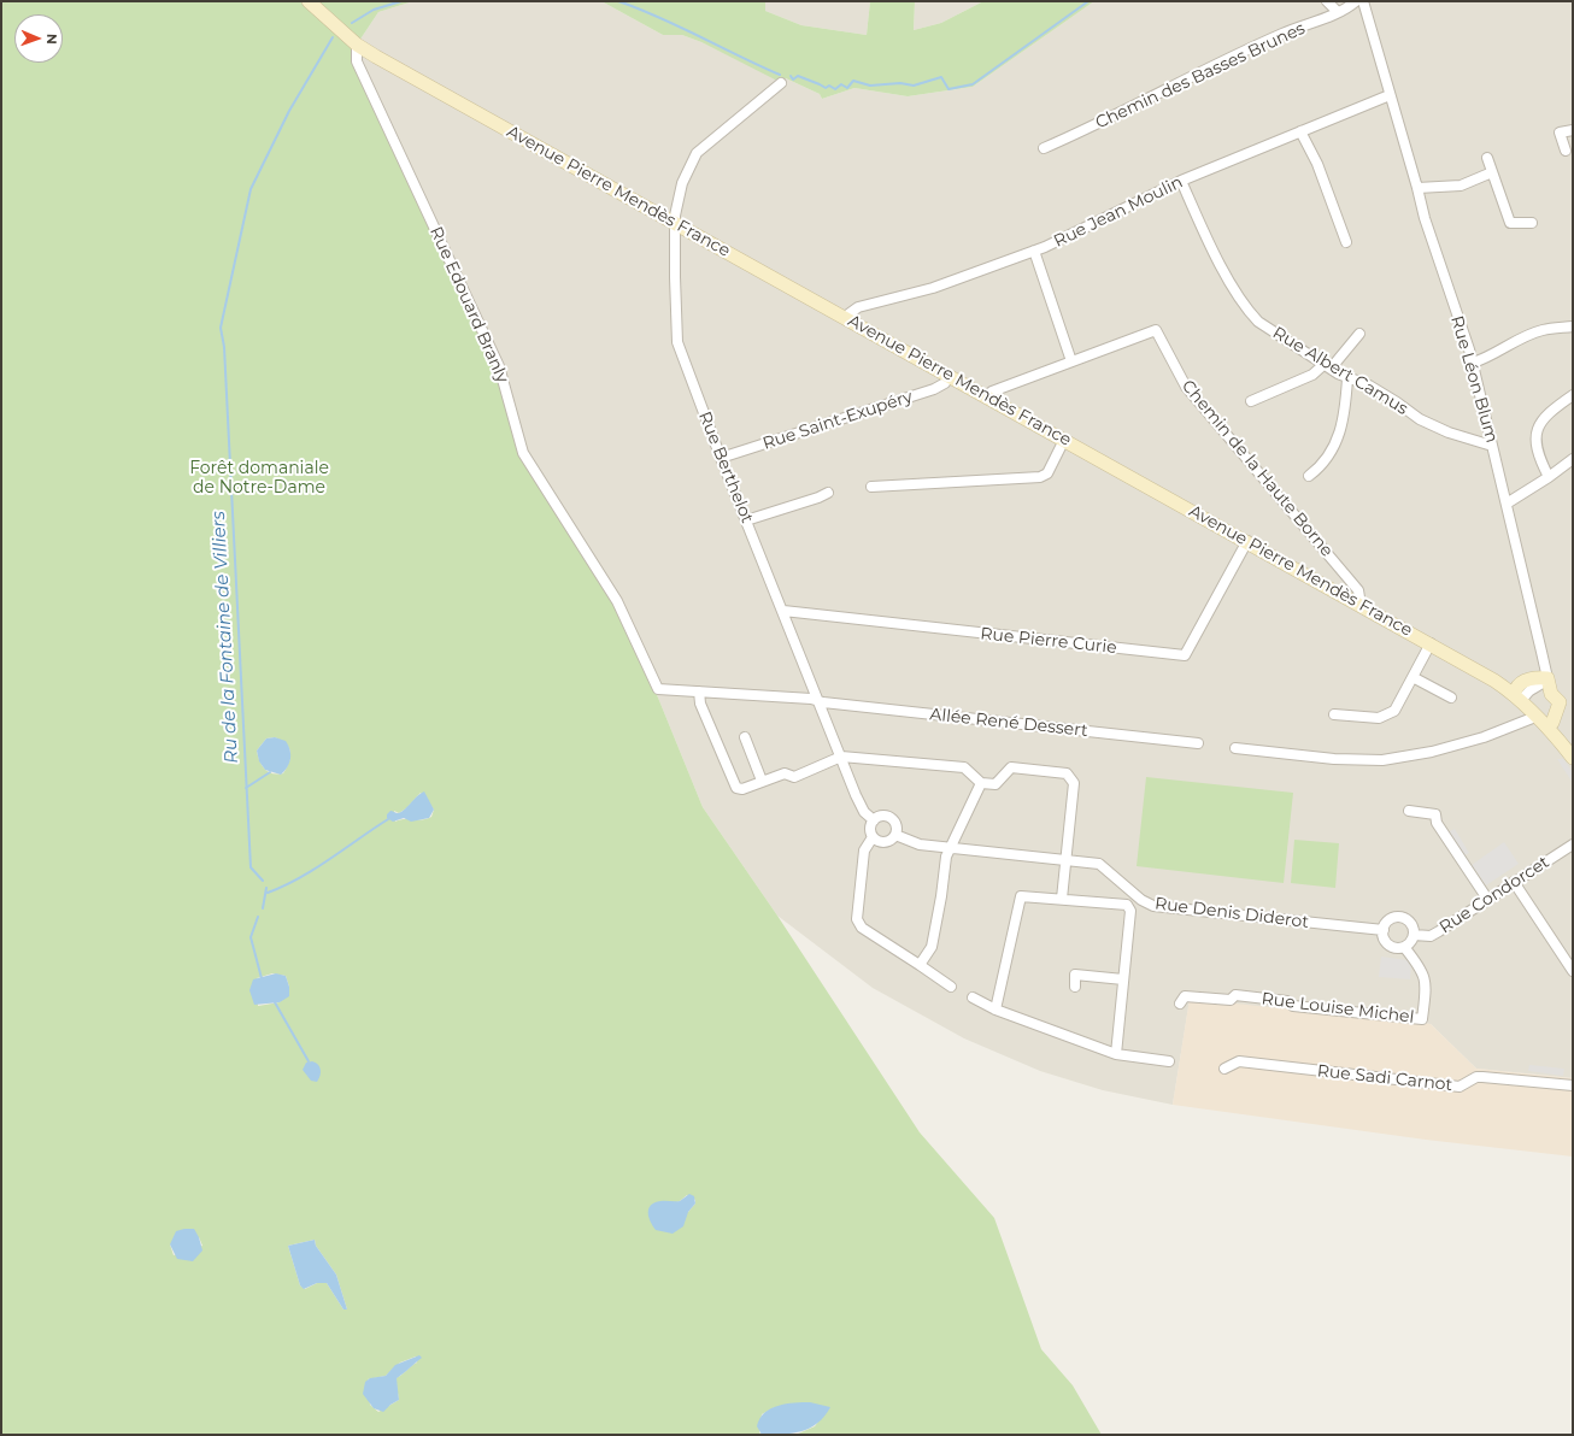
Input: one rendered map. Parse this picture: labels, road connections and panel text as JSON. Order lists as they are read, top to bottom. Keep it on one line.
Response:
{"streets":{"main road":["Avenue Pierre Mendès France","Rue Léon Blum"],"street":["Chemin des Basses Brunes","Rue Jean Moulin","Rue Edouard Branly","Rue Albert Camus","Rue Saint-Exupéry","Rue Berthelot","Chemin de la Haute Borne","Rue Pierre Curie","Allée René Dessert","Rue Condorcet","Rue Denis Diderot","Rue Louise Michel","Rue Sadi Carnot"]},"crossings":[["Avenue Pierre Mendès France","Rue Jean Moulin"],["Avenue Pierre Mendès France","Rue Edouard Branly"],["Avenue Pierre Mendès France","Rue Saint-Exupéry"],["Avenue Pierre Mendès France","Rue Berthelot"],["Avenue Pierre Mendès France","Chemin de la Haute Borne"],["Avenue Pierre Mendès France","Rue Pierre Curie"],["Rue Jean Moulin","Rue Albert Camus"],["Rue Jean Moulin","Rue Léon Blum"],["Rue Edouard Branly","Allée René Dessert"],["Rue Albert Camus","Rue Léon Blum"],["Rue Saint-Exupéry","Rue Berthelot"],["Rue Berthelot","Rue Pierre Curie"],["Rue Berthelot","Allée René Dessert"],["Rue Condorcet","Rue Denis Diderot"],["Rue Condorcet","Rue Louise Michel"],["Rue Denis Diderot","Rue Louise Michel"]],"water":["Ru de la Fontaine de Villiers"],"parks":["Forêt domaniale de Notre-Dame"],"north":"right"}
